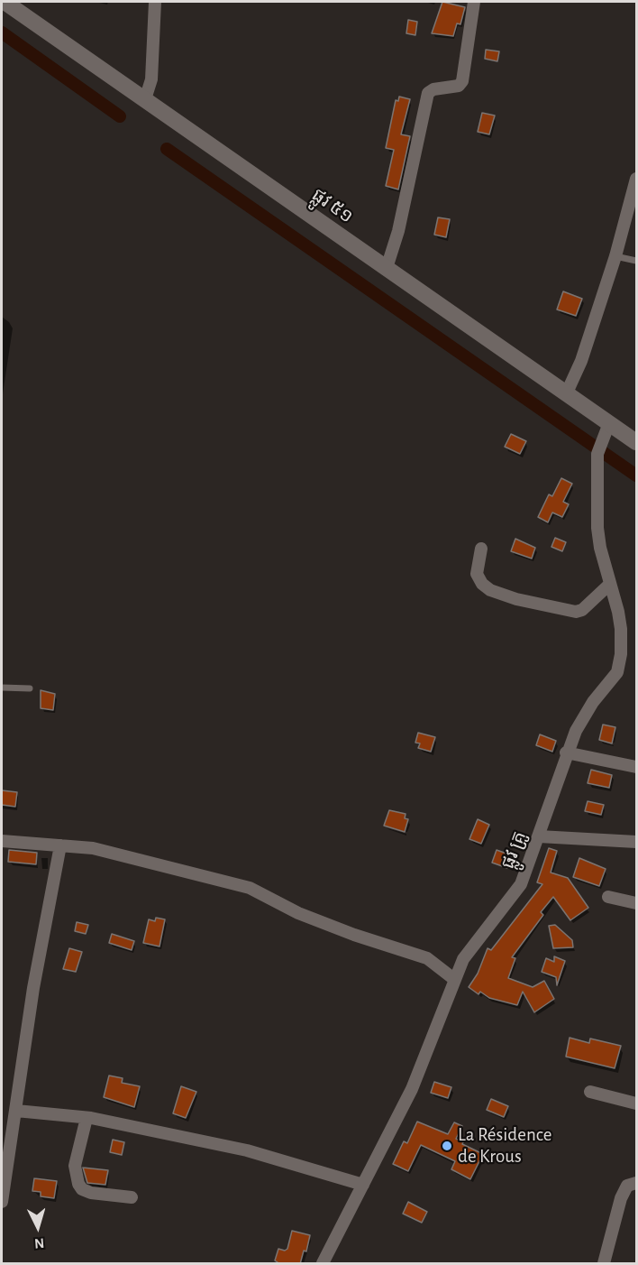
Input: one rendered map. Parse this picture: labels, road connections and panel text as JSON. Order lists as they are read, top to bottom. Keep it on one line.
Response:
{"streets":{"main road":["ផ្លូវ ៥១"],"street":["ផ្លូវ គ្រូ"]},"crossings":[["ផ្លូវ ៥១","ផ្លូវ គ្រូ"]],"places":["La Résidence de Krous"],"north":"bottom"}
